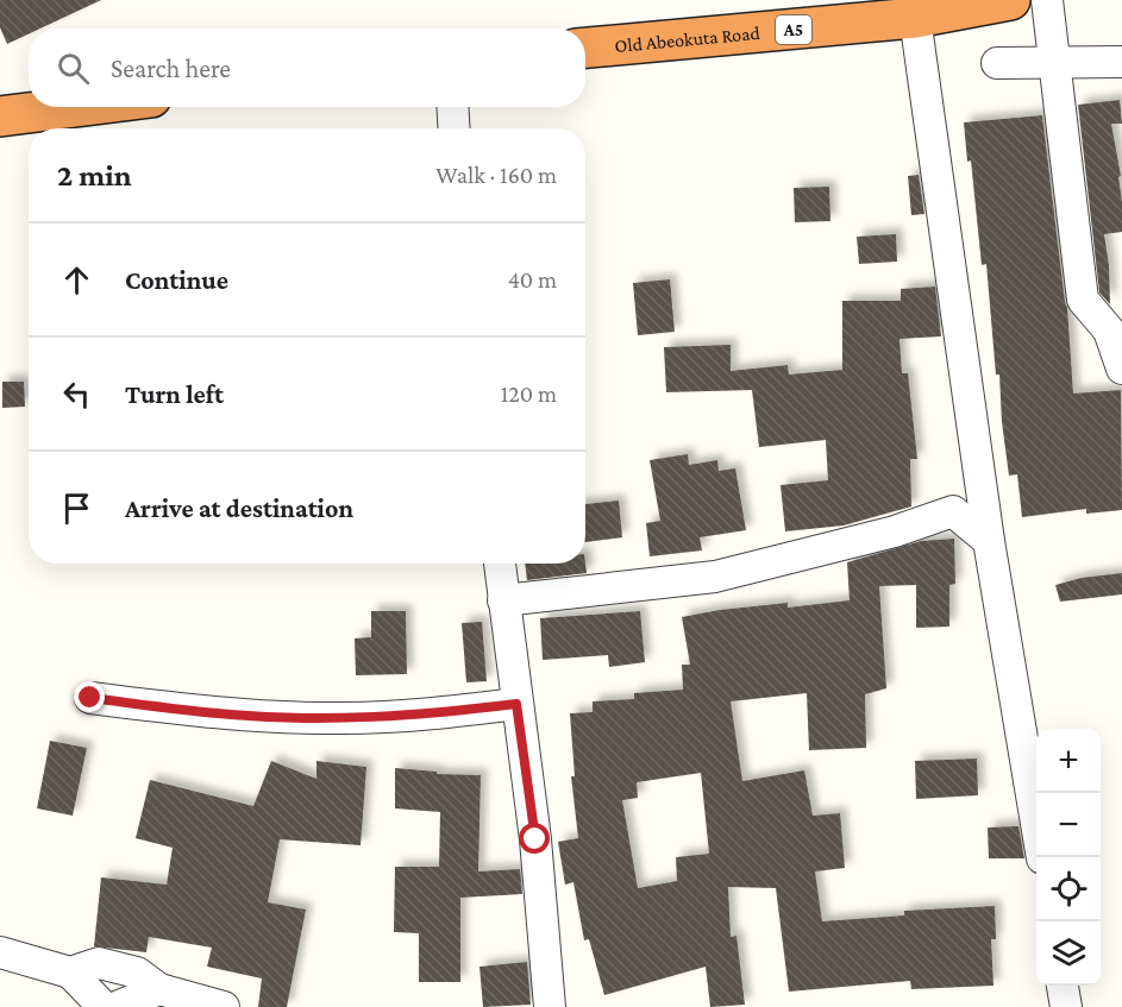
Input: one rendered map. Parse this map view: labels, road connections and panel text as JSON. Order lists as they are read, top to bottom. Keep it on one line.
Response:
{"streets":{"highway":["A5","Old Abeokuta Road"]},"page":{"search":"Search here","heading":["2 min","Walk · 160 m"],"list":[["Continue","40 m"],["Turn left","120 m"],"Arrive at destination"],"map_buttons":["+","−"]}}
